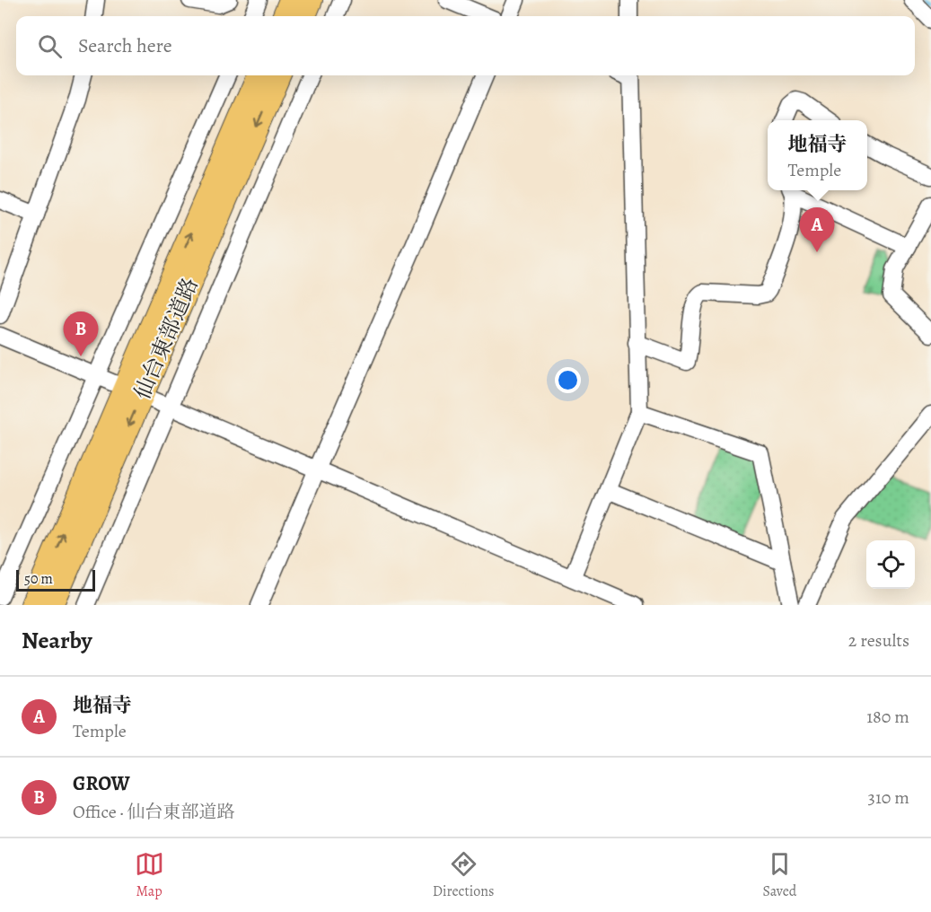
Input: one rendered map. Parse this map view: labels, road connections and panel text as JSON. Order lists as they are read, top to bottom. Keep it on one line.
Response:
{"streets":{"highway":["仙台東部道路"]},"scale_bar":"50 m","page":{"search":"Search here","popup":["地福寺","Temple"],"pins":["A","B"],"scale":"50 m","heading":["Nearby","2 results"],"list":[{"mark":"A","name":"地福寺","note":"Temple","value":"180 m"},{"mark":"B","name":"GROW","note":"Office · 仙台東部道路","value":"310 m"}],"nav":["Map","Directions","Saved"]}}
